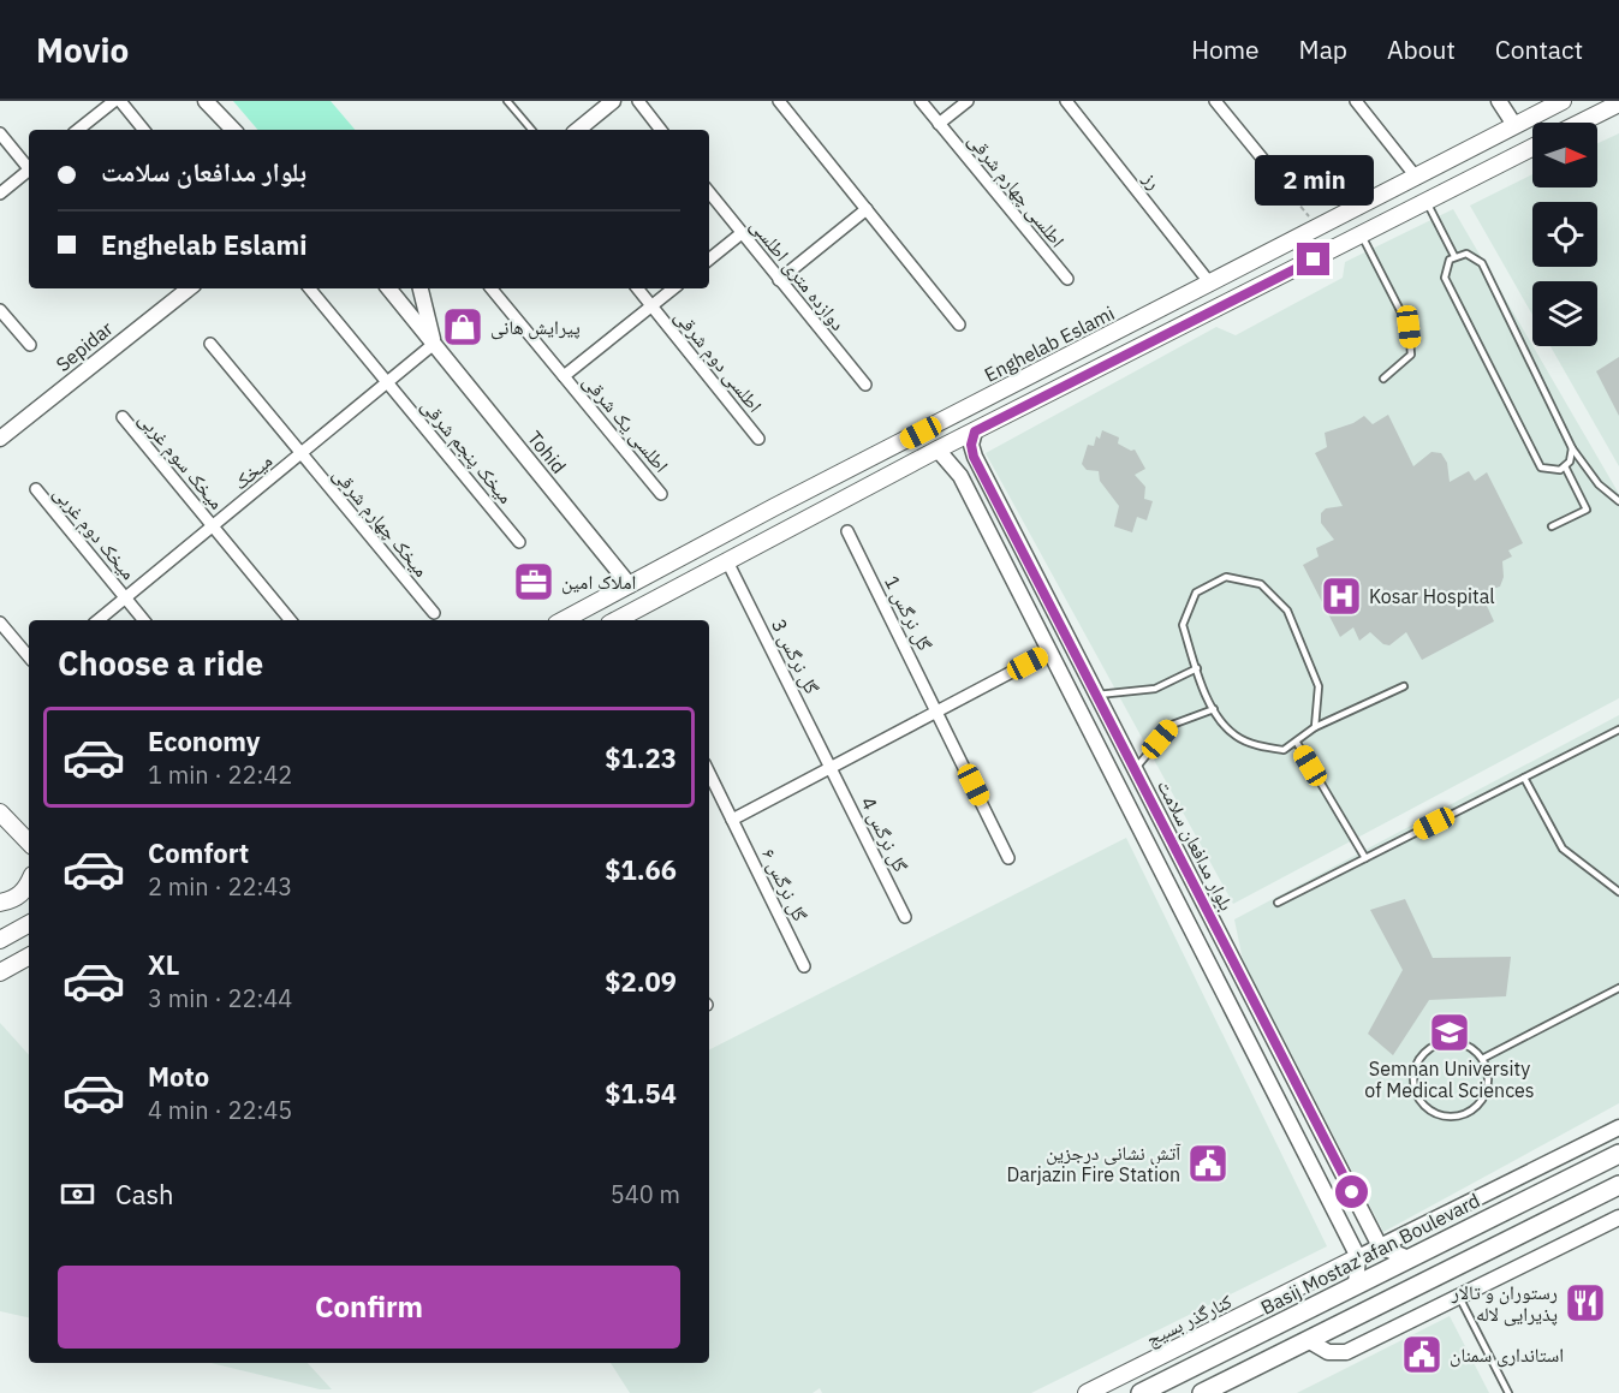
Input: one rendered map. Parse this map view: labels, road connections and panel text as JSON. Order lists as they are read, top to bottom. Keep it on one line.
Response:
{"streets":{"main road":["Enghelab Eslami","Basij Mostaz'afan Boulevard","کنارگذر بسیج"],"street":["رز","اطلسی چهارم شرقی","دوازده متری اطلسی","Sepidar","اطلسی دوم شرقی","اطلسی یک شرقی","میخک پنجم شرقی","Tohid","میخک سوم غربی","میخک","میخک چهارم شرقی","میخک دوم غربی","گل نرگس 1","گل نرگس 3","گل نرگس 4","بلوار مدافعان سلامت","گل نرگس ۶"]},"crossings":[["رز","Enghelab Eslami"],["Enghelab Eslami","Tohid"],["میخک پنجم شرقی","میخک"],["Tohid","میخک"],["میخک سوم غربی","میخک"],["میخک","میخک چهارم شرقی"],["میخک","میخک دوم غربی"],["گل نرگس 3","گل نرگس 4"],["بلوار مدافعان سلامت","کنارگذر بسیج"]],"places":{"shop":["پیرایش هانی"],"office":["املاک امین"],"hospital":["Kosar Hospital"],"school or university":["Semnan University of Medical Sciences"],"public building":["آتش نشانی درجزین Darjazin Fire Station","استانداری سمنان"],"restaurant":["رستوران و تالار پذیرایی لاله"]},"north":"right","page":{"header":"Movio","nav":["Home","Map","About","Contact"],"banner":["بلوار مدافعان سلامت","Enghelab Eslami"],"bubble":"2 min","heading":"Choose a ride","list":[{"name":"Economy","note":"1 min · 22:42","value":"$1.23"},{"name":"Comfort","note":"2 min · 22:43","value":"$1.66"},{"name":"XL","note":"3 min · 22:44","value":"$2.09"},{"name":"Moto","note":"4 min · 22:45","value":"$1.54"}],"pay":["Cash","540 m"],"buttons":"Confirm"}}
